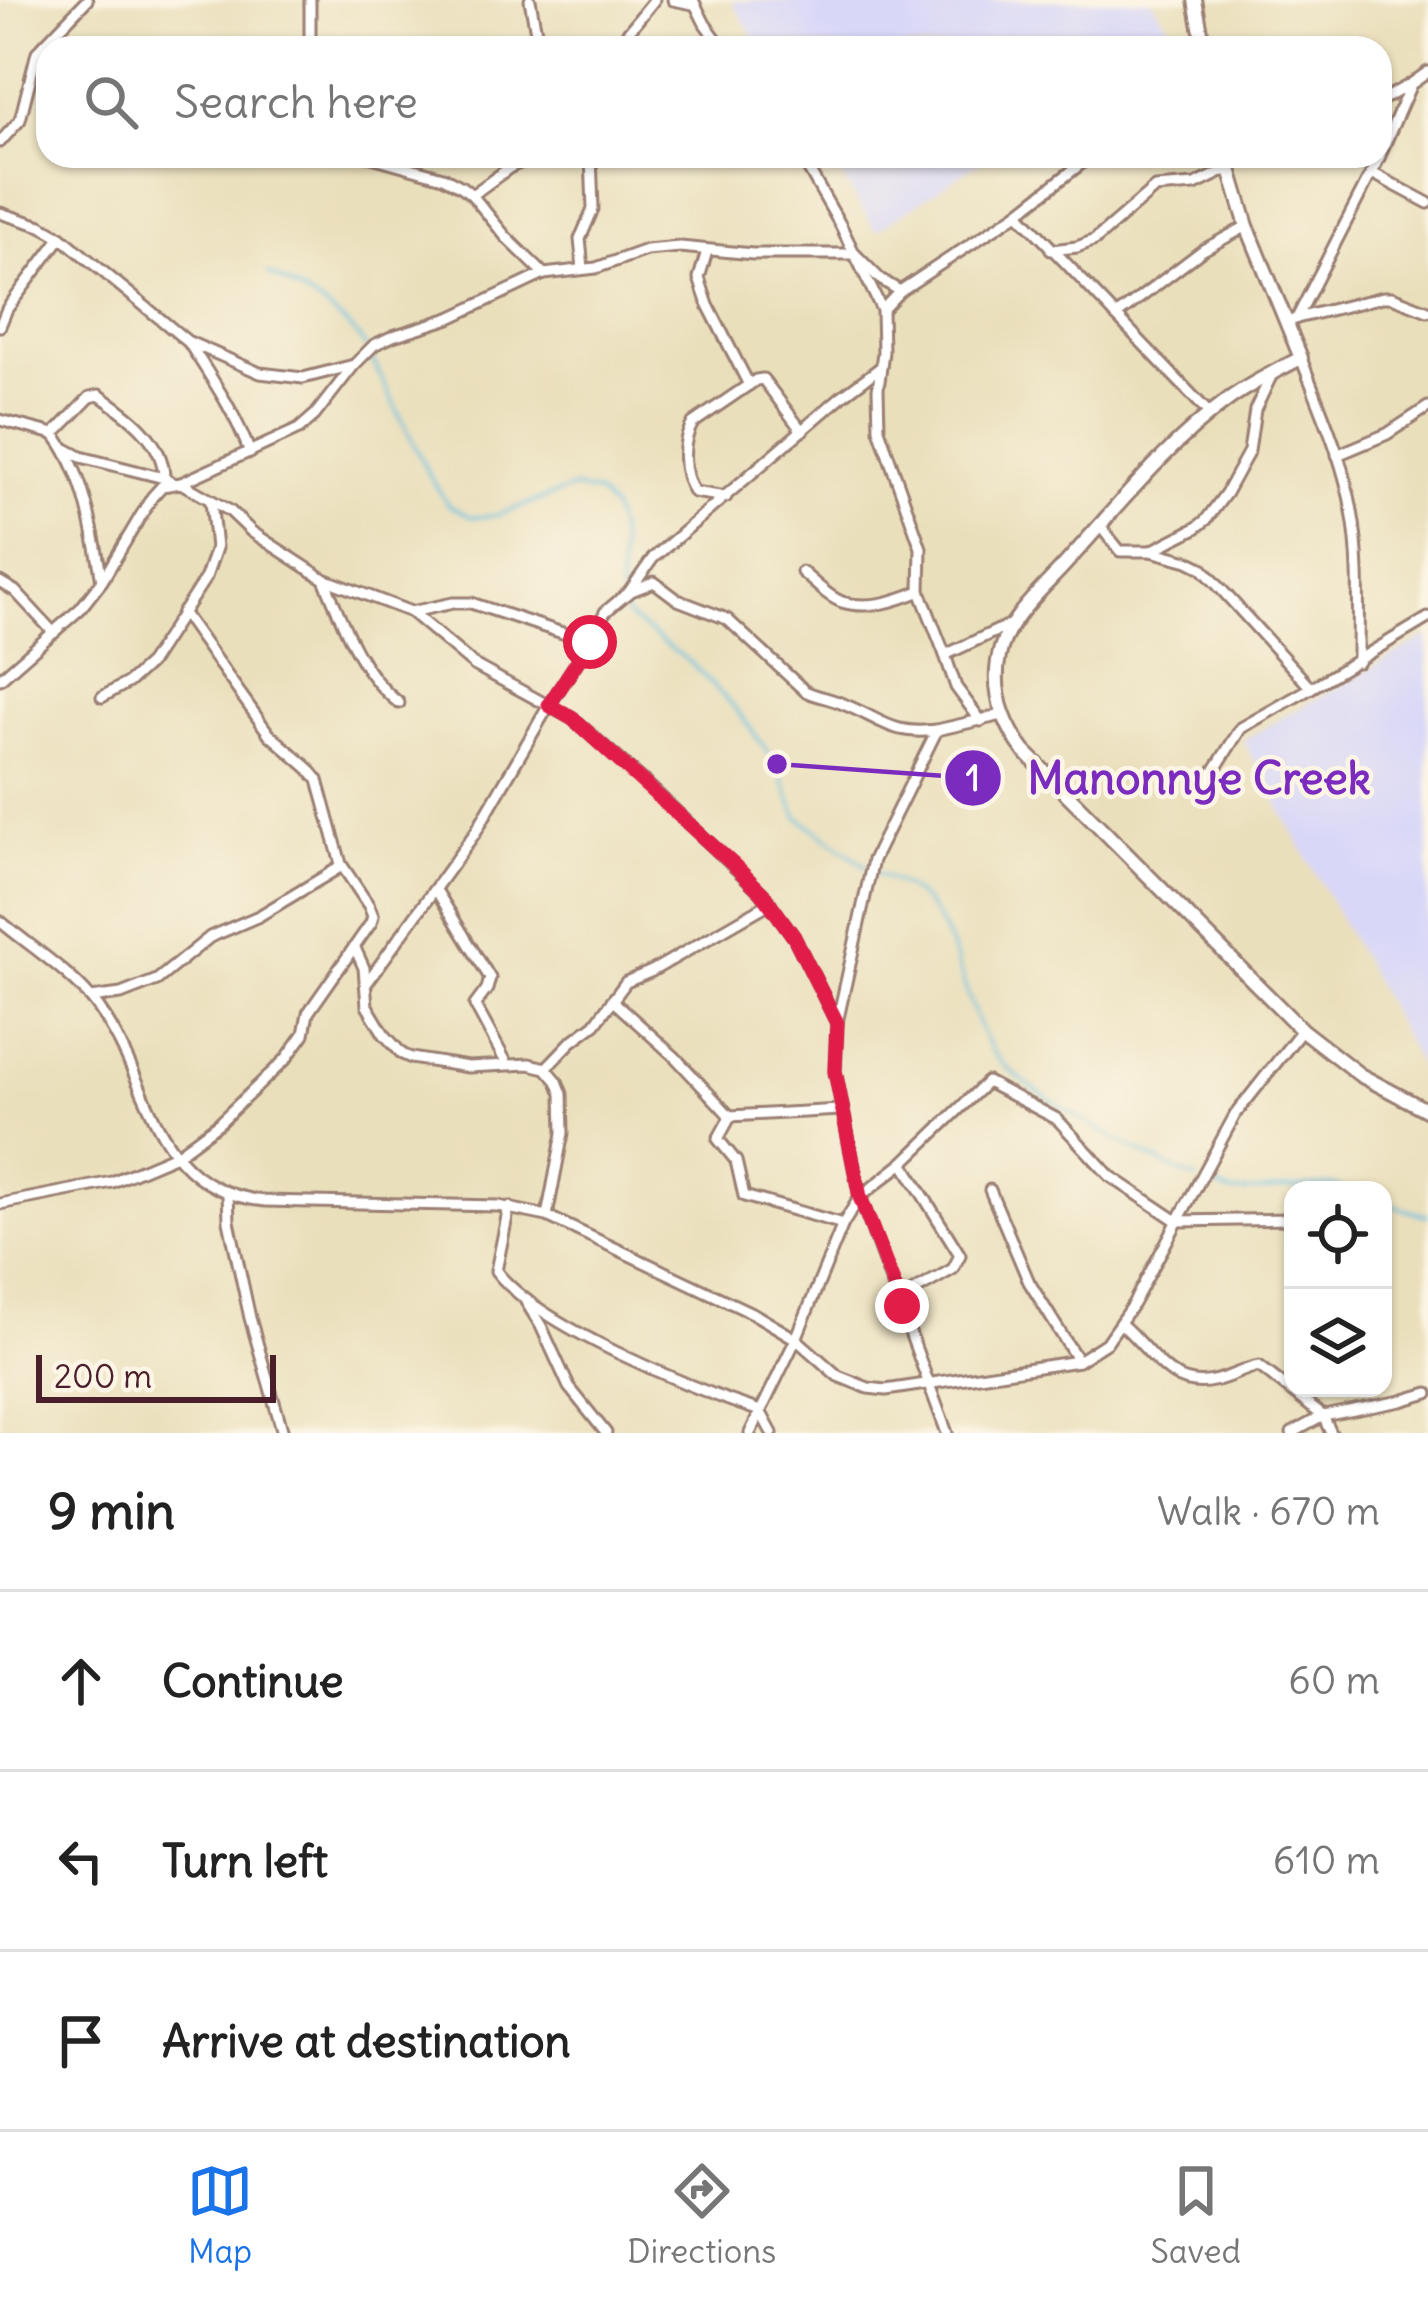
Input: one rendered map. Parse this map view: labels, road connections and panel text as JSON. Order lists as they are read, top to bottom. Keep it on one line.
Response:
{"places":["Manonnye Creek"],"scale_bar":"200 m","page":{"search":"Search here","scale":"200 m","heading":["9 min","Walk · 670 m"],"list":[["Continue","60 m"],["Turn left","610 m"],"Arrive at destination"],"nav":["Map","Directions","Saved"]}}
